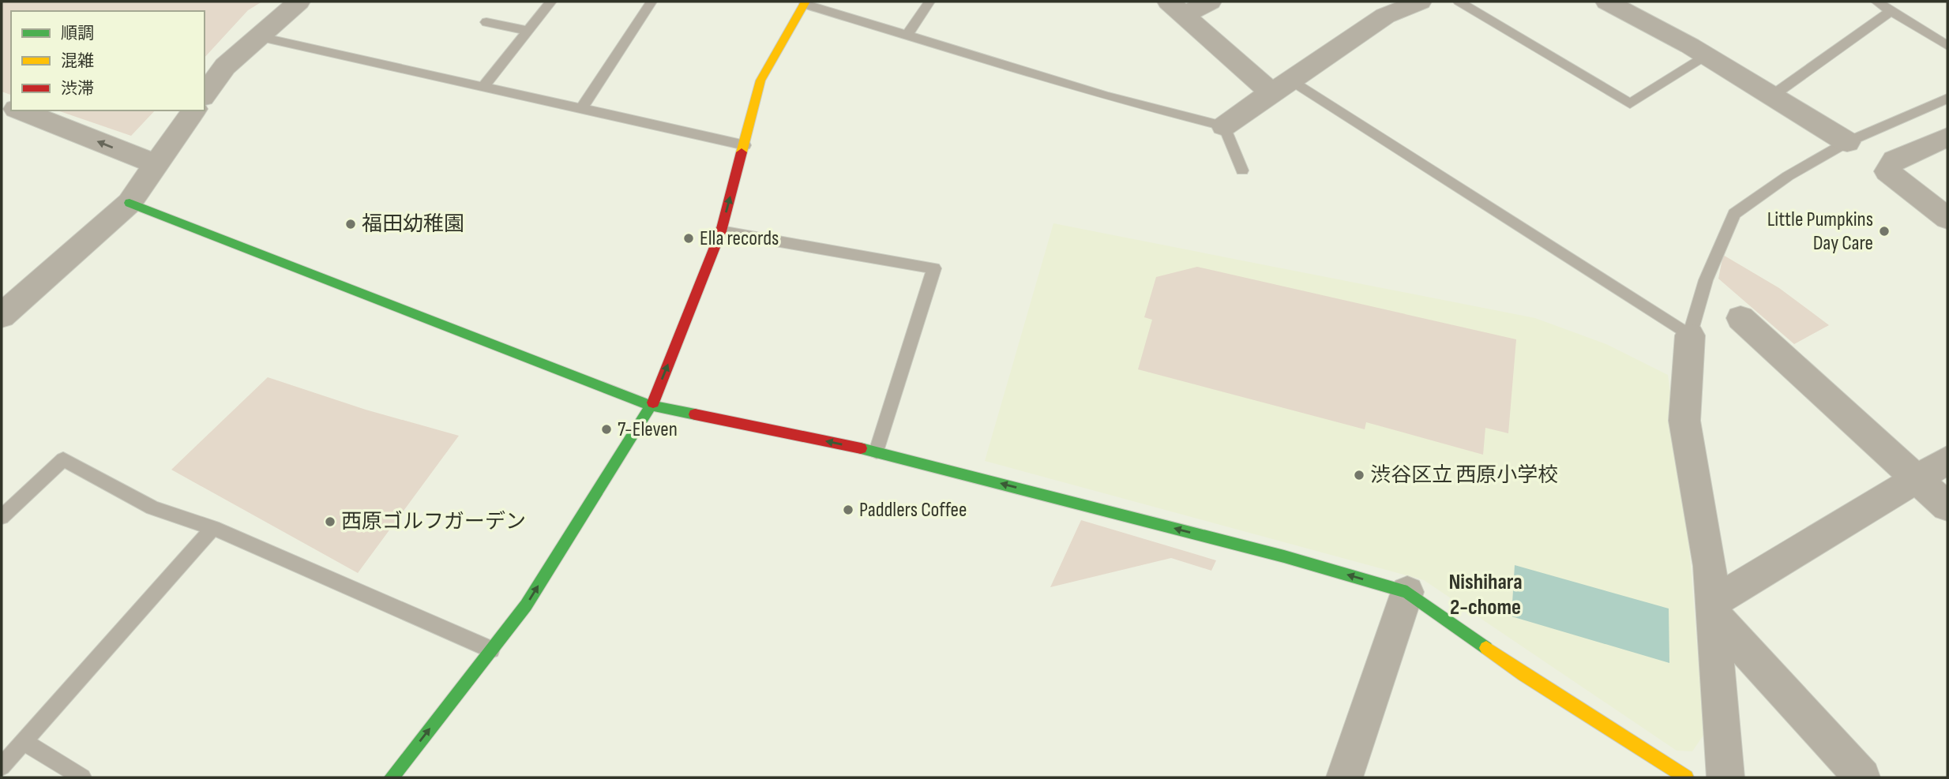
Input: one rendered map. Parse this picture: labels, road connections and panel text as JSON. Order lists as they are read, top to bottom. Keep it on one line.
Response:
{"districts":["Nishihara 2-chome"],"places":["福田幼稚園","Little Pumpkins Day Care","Ella records","7-Eleven","渋谷区立 西原小学校","Paddlers Coffee","西原ゴルフガーデン"],"legend":["順調","混雑","渋滞"]}
